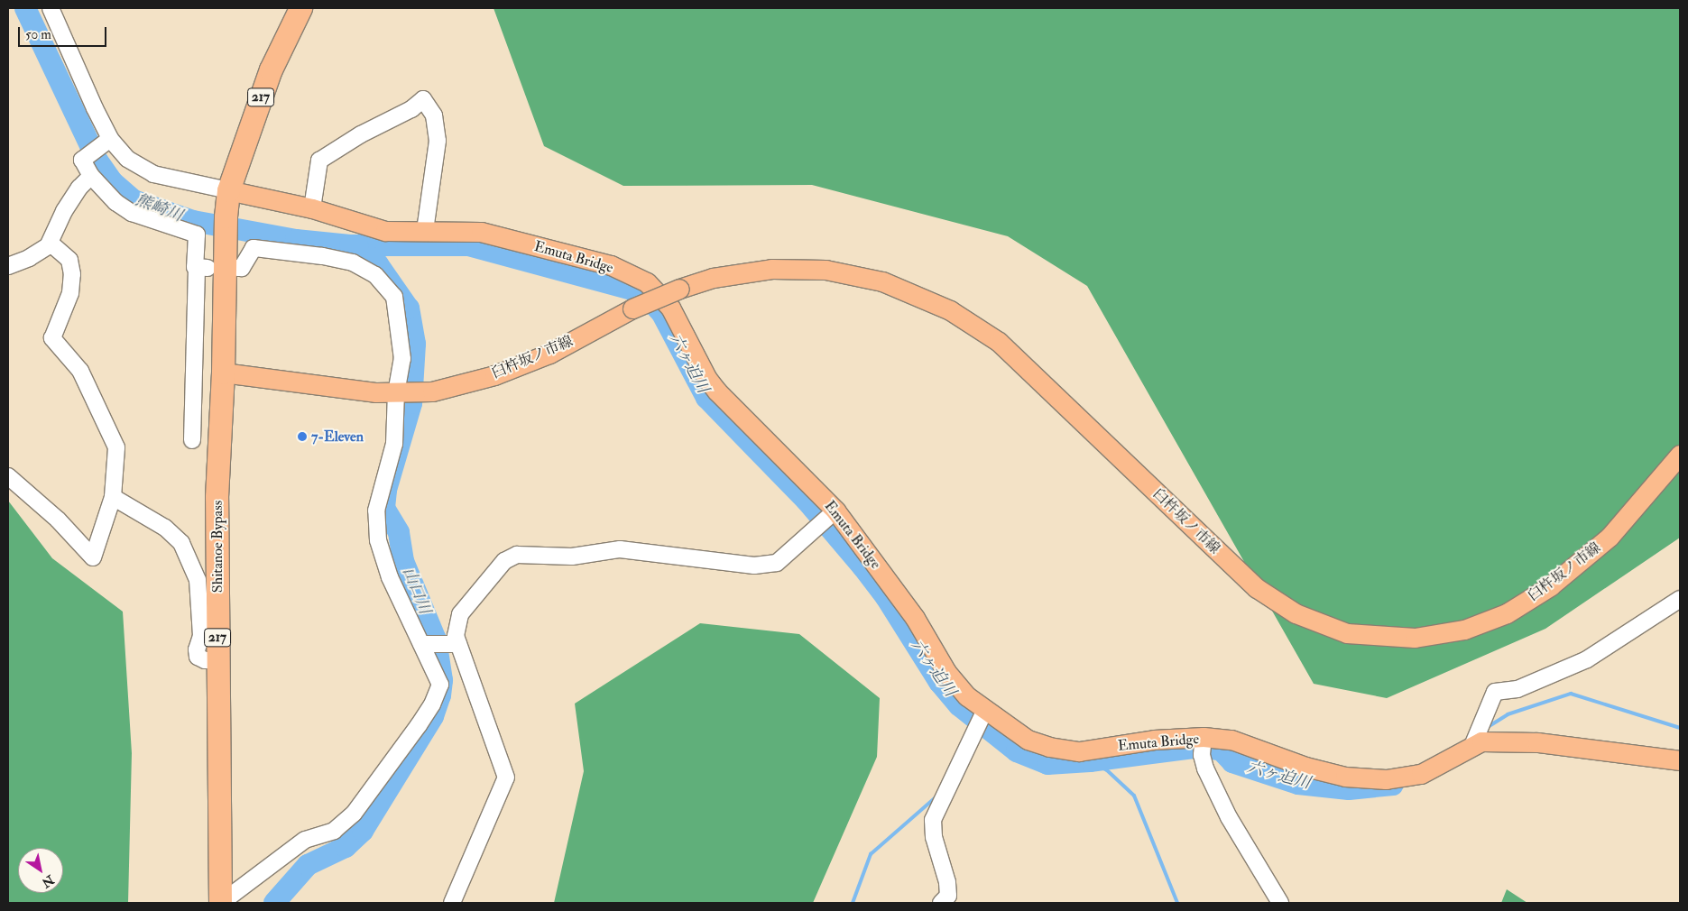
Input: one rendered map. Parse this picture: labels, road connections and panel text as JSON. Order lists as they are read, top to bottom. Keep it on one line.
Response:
{"streets":{"highway":["217","Shitanoe Bypass"],"main road":["Emuta Bridge","臼杵坂ノ市線"]},"crossings":[["217","Emuta Bridge"],["217","Shitanoe Bypass"],["Emuta Bridge","Shitanoe Bypass"]],"water":["熊崎川","六ヶ迫川","山口川"],"places":["7-Eleven"],"scale_bar":"50 m","north":"bottom right"}
